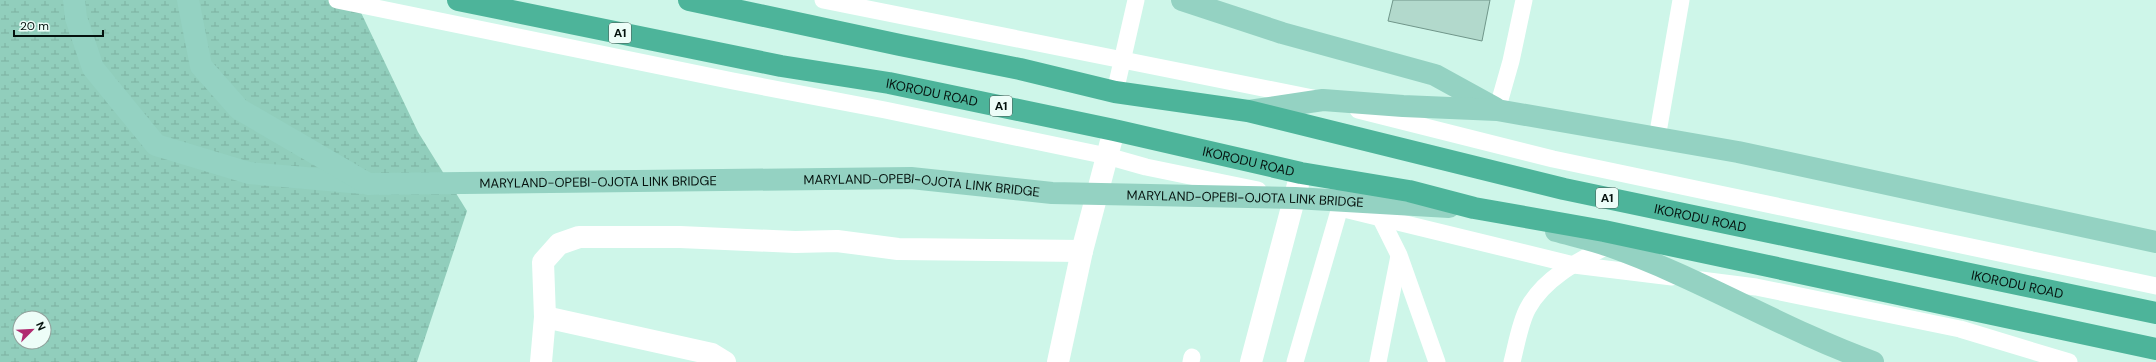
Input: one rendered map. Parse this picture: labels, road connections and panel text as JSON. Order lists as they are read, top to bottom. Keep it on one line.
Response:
{"streets":{"highway":["A1","IKORODU ROAD"],"main road":["MARYLAND-OPEBI-OJOTA LINK BRIDGE"]},"crossings":[["IKORODU ROAD","MARYLAND-OPEBI-OJOTA LINK BRIDGE"]],"scale_bar":"20 m","north":"top right"}
